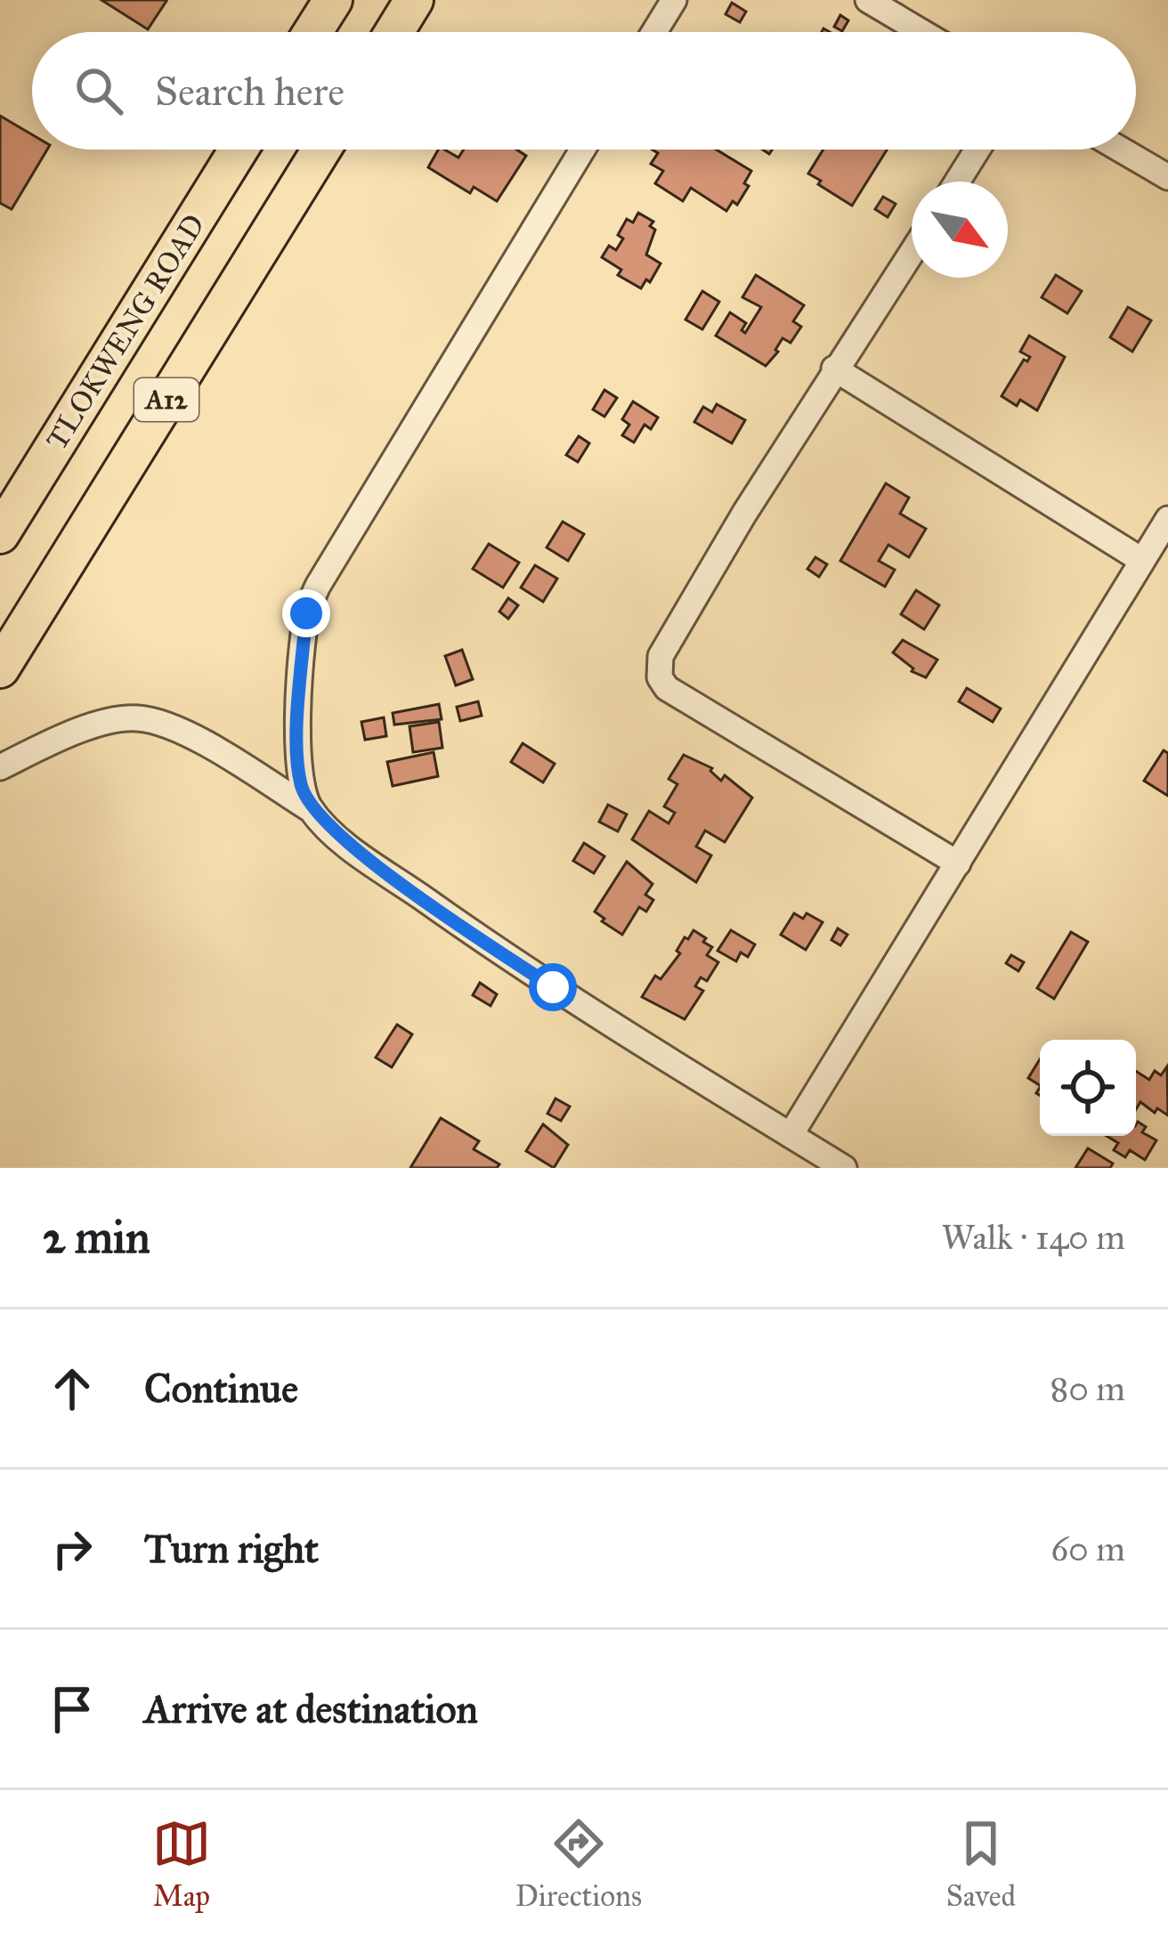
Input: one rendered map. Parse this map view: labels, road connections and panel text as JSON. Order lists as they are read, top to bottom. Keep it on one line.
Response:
{"streets":{"main road":["TLOKWENG ROAD","A12"]},"north":"bottom right","page":{"search":"Search here","heading":["2 min","Walk · 140 m"],"list":[["Continue","80 m"],["Turn right","60 m"],"Arrive at destination"],"nav":["Map","Directions","Saved"]}}
